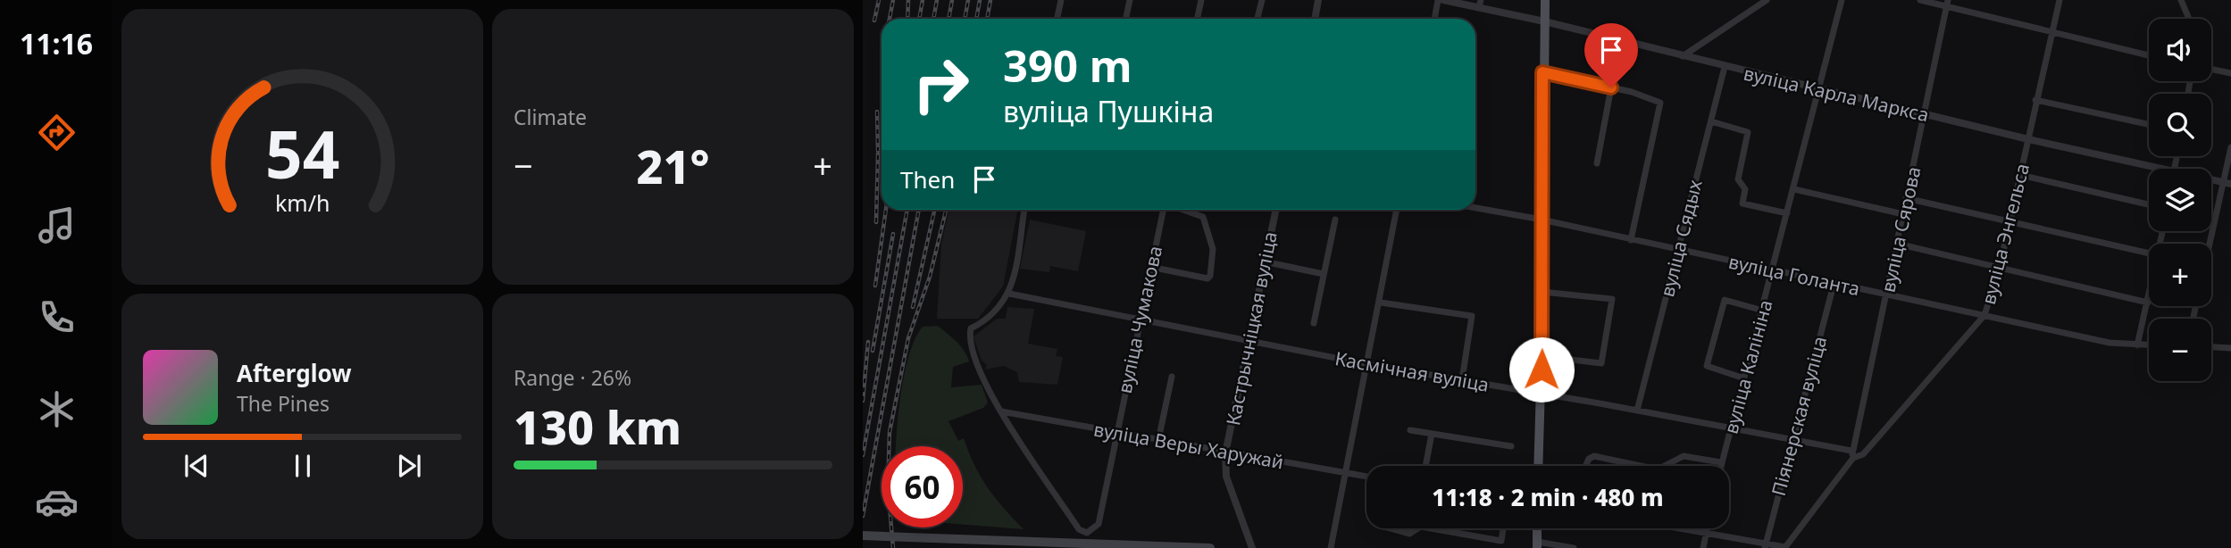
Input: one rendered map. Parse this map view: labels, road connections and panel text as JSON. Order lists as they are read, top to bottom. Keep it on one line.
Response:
{"streets":{"street":["вуліца Карла Маркса","вуліца Сярова","вуліца Энгельса","вуліца Сядых","вуліца Голанта","вуліца Чумакова","Кастрычніцкая вуліца","вуліца Калініна","Касмічная вуліца","Піянерская вуліца","вуліца Веры Харужай"]},"crossings":[["вуліца Карла Маркса","вуліца Сярова"],["вуліца Карла Маркса","вуліца Энгельса"],["вуліца Карла Маркса","вуліца Сядых"],["вуліца Карла Маркса","вуліца Калініна"],["вуліца Сярова","вуліца Энгельса"],["вуліца Сярова","вуліца Голанта"],["вуліца Сярова","Касмічная вуліца"],["вуліца Энгельса","вуліца Голанта"],["вуліца Энгельса","Касмічная вуліца"],["вуліца Сядых","вуліца Голанта"],["вуліца Сядых","Касмічная вуліца"],["вуліца Голанта","вуліца Калініна"],["вуліца Голанта","Піянерская вуліца"],["вуліца Чумакова","Касмічная вуліца"],["вуліца Чумакова","вуліца Веры Харужай"],["Кастрычніцкая вуліца","Касмічная вуліца"],["Кастрычніцкая вуліца","вуліца Веры Харужай"],["вуліца Калініна","Касмічная вуліца"],["Касмічная вуліца","Піянерская вуліца"]],"page":{"tabs":"11:16","tile":["Climate",["Range · 26%","130 km"]],"map_buttons":["+","−"],"turn":["390 m","вуліца Пушкіна"],"heat":["−","21°","+"],"then":"Then","song":["Afterglow","The Pines"],"limit":"60","trip":"11:18 · 2 min · 480 m","gauge":["54","km/h"]}}
